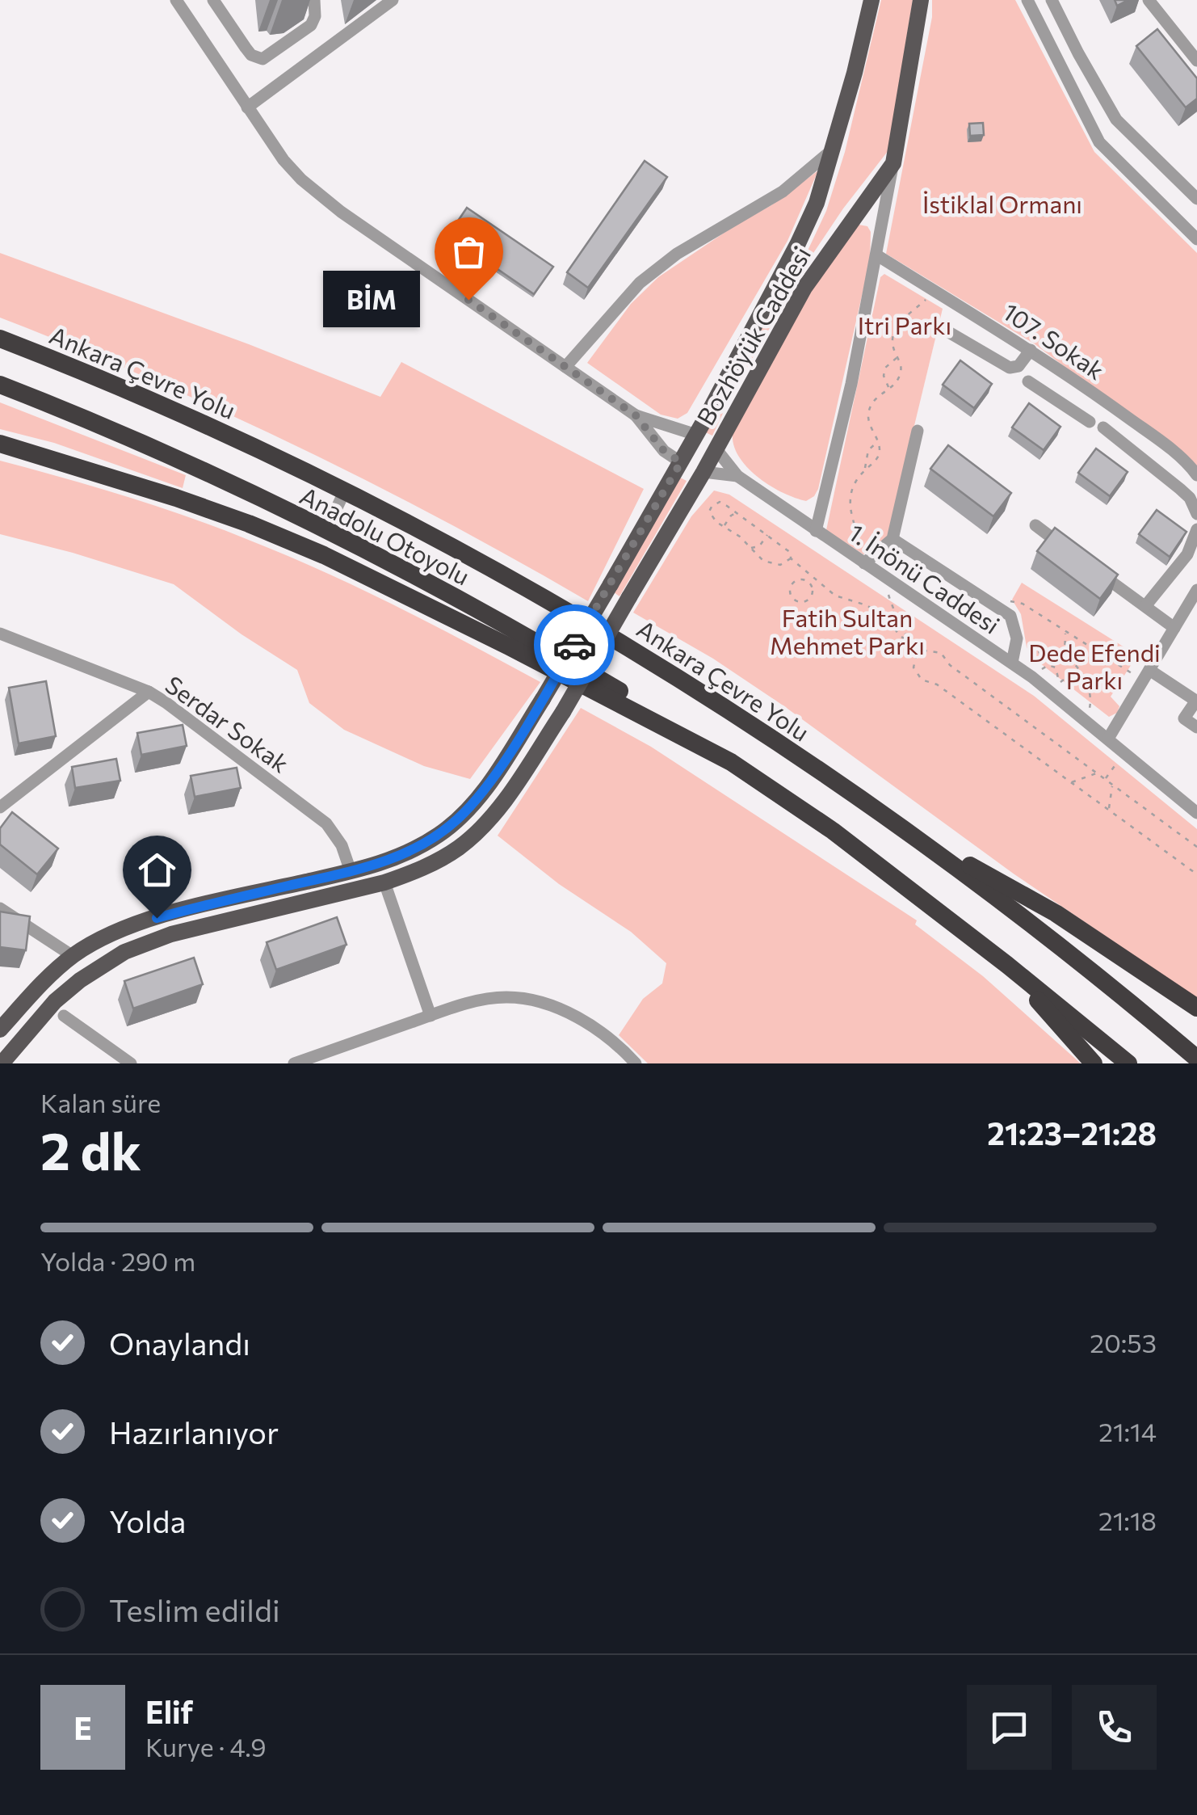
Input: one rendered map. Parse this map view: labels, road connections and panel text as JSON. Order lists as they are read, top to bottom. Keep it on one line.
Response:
{"streets":{"highway":["Ankara Çevre Yolu","Anadolu Otoyolu"],"main road":["Bozhöyük Caddesi"],"street":["107. Sokak","1. İnönü Caddesi","Serdar Sokak"]},"crossings":[["Bozhöyük Caddesi","1. İnönü Caddesi"],["Bozhöyük Caddesi","Serdar Sokak"]],"parks":["İstiklal Ormanı","Itri Parkı","Fatih Sultan Mehmet Parkı","Dede Efendi Parkı"],"places":["BİM"],"page":{"bubble":"BİM","heading":["2 dk","Kalan süre","21:23–21:28"],"panel":["Elif","Kurye · 4.9"],"bar":"Yolda · 290 m","list":[["Onaylandı","20:53"],["Hazırlanıyor","21:14"],["Yolda","21:18"],"Teslim edildi"],"round":"E"}}
